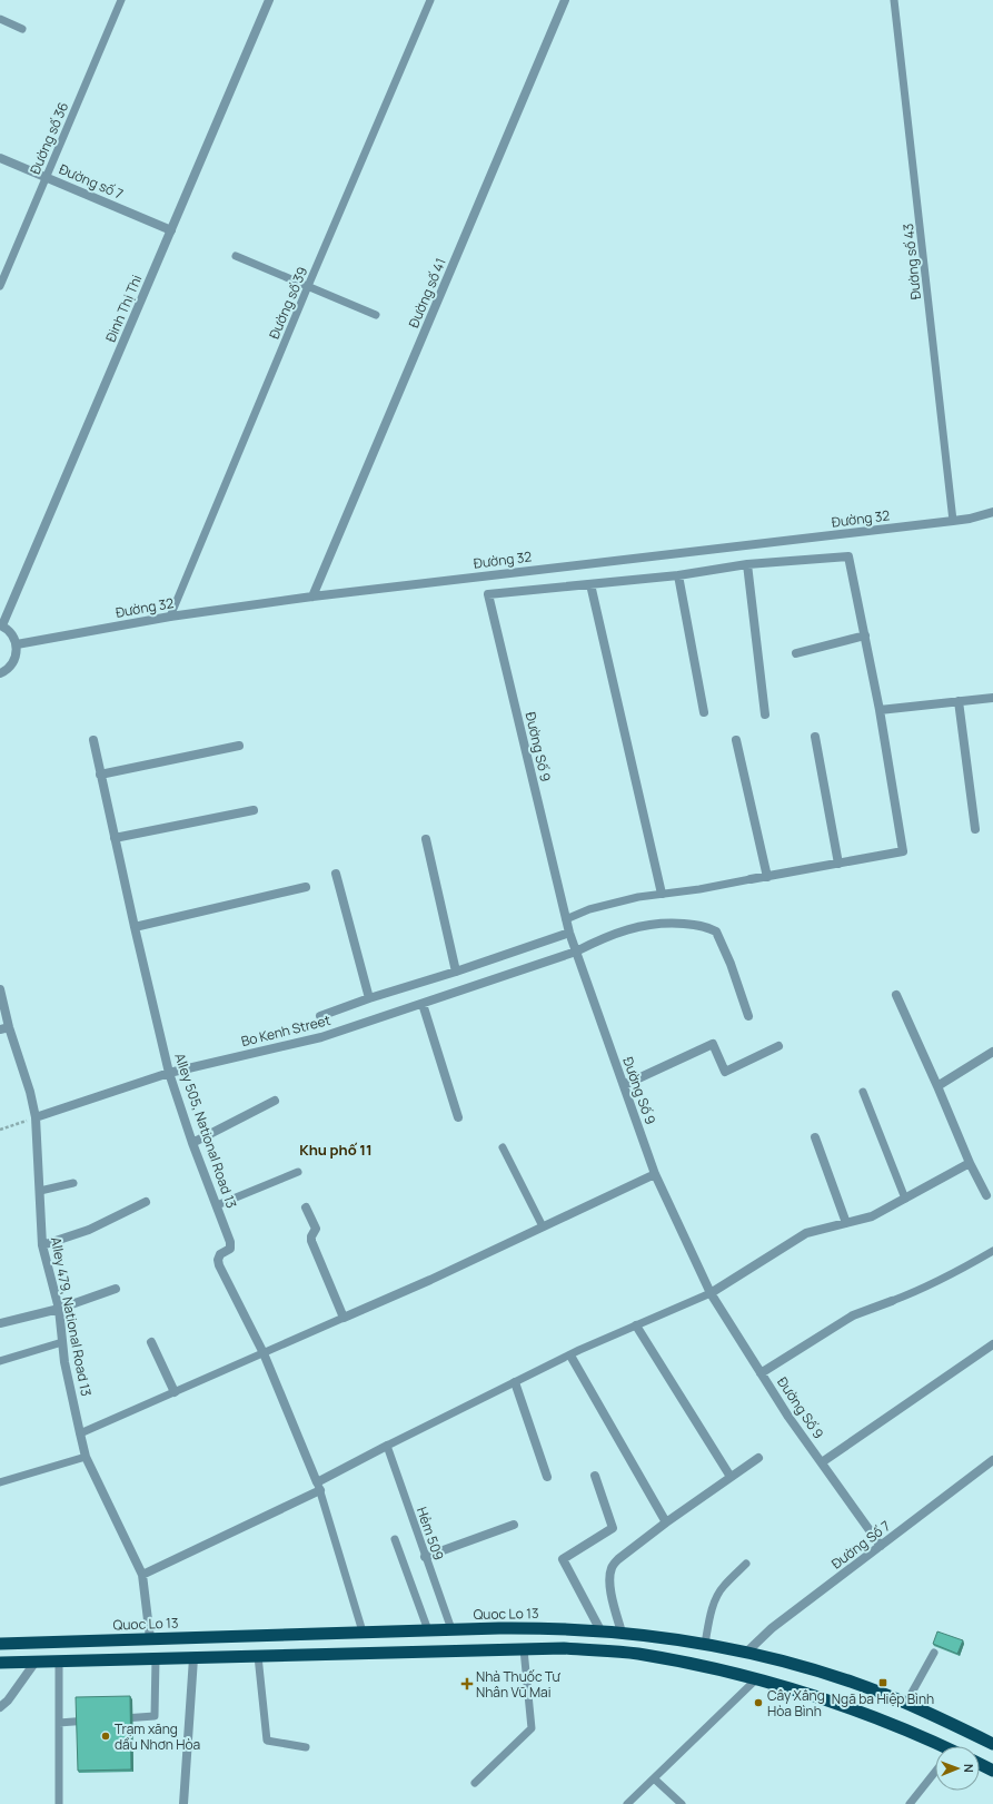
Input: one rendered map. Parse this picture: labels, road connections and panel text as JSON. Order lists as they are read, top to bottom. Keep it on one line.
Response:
{"streets":{"highway":["Quoc Lo 13"],"street":["Đường số 7","Đường số 41","Đinh Thị Thi","Đường 32","Đường Số 9","Bo Kenh Street","Alley 505, National Road 13","Alley 479, National Road 13","Đường Số 7"],"lane":["Đường số 36","Đường số 43","Đường số 39","Hẻm 509"]},"crossings":[["Đường số 36","Đường số 7"],["Đường số 7","Đinh Thị Thi"],["Đường số 43","Đường 32"],["Đường số 41","Đường 32"],["Đường số 39","Đường 32"],["Đường Số 9","Bo Kenh Street"],["Đường Số 9","Đường Số 7"],["Bo Kenh Street","Alley 505, National Road 13"],["Bo Kenh Street","Alley 479, National Road 13"],["Alley 479, National Road 13","Quoc Lo 13"],["Hẻm 509","Quoc Lo 13"],["Đường Số 7","Quoc Lo 13"]],"districts":["Khu phố 11"],"places":{"transit":["Ngã ba Hiệp Bình"],"health":["Nhà Thuốc Tư Nhân Vū Mai"],"other":["Cây Xăng Hòa Bình","Trạm xăng dầu Nhơn Hòa"]},"north":"right"}
